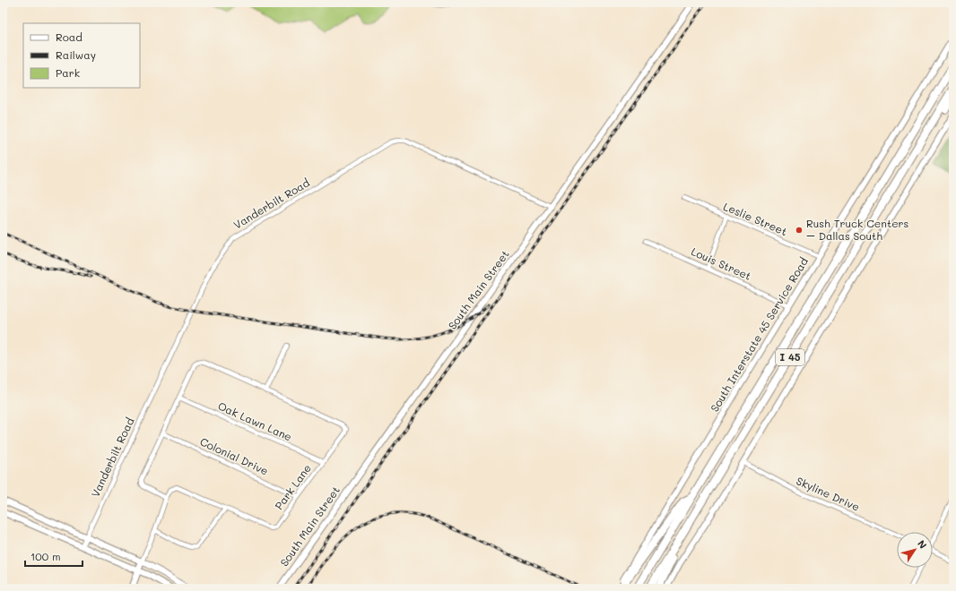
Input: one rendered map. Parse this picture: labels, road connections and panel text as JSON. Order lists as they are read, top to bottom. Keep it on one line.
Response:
{"streets":{"highway":["I 45"],"main road":["South Main Street","South Interstate 45 Service Road"],"street":["Vanderbilt Road","Leslie Street","Louis Street","Oak Lawn Lane","Colonial Drive","Park Lane","Skyline Drive"]},"crossings":[["Vanderbilt Road","South Main Street"],["Leslie Street","South Interstate 45 Service Road"],["Louis Street","South Interstate 45 Service Road"],["Oak Lawn Lane","Park Lane"],["Colonial Drive","Park Lane"]],"places":["Rush Truck Centers – Dallas South"],"legend":["Road","Railway","Park"],"scale_bar":"100 m","north":"top right"}
